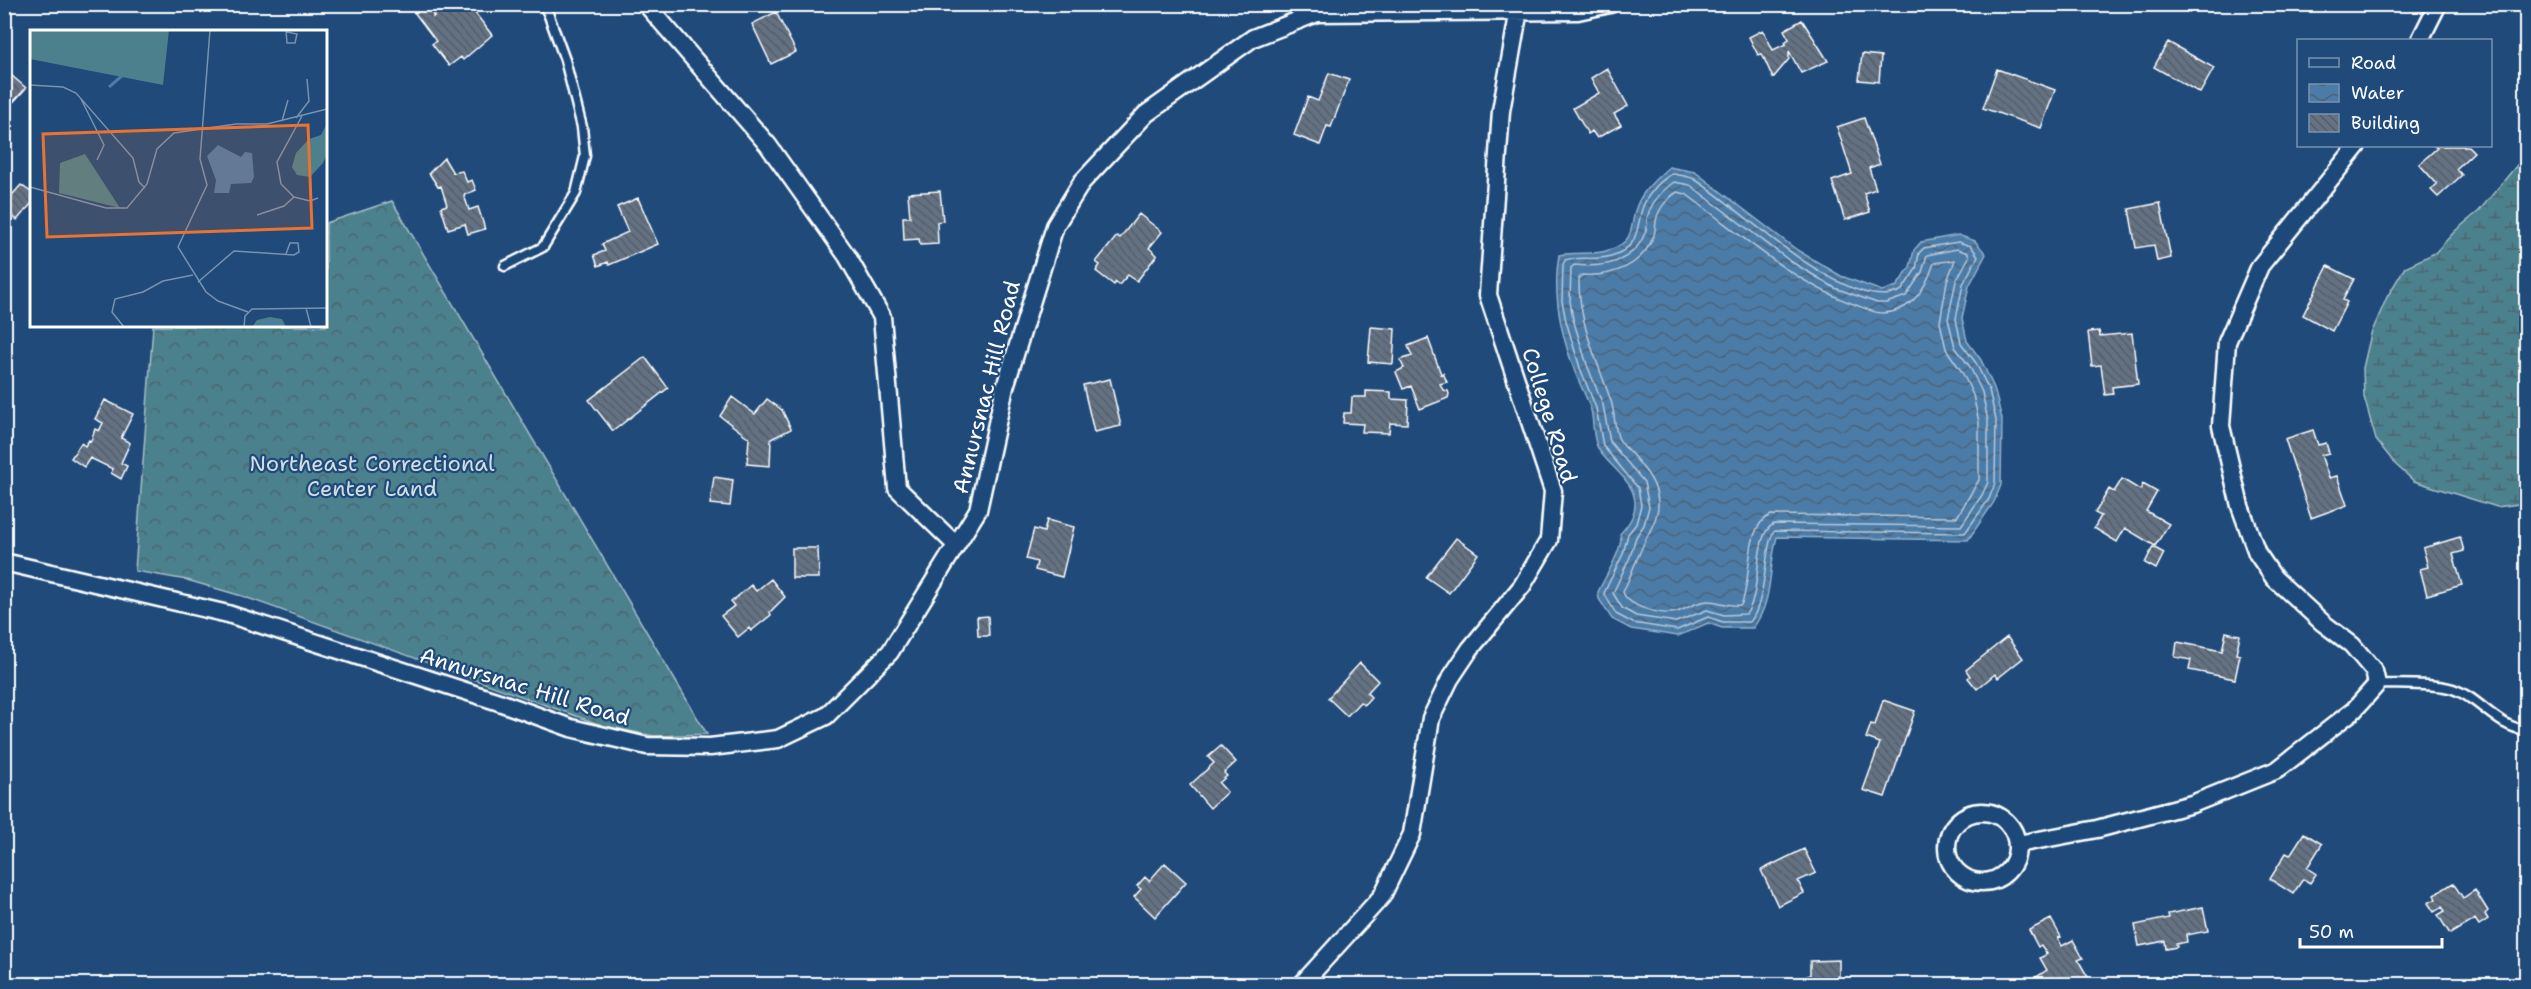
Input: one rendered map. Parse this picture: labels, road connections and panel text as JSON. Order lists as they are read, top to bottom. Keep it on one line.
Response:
{"streets":{"street":["Annursnac Hill Road","College Road"]},"crossings":[["Annursnac Hill Road","College Road"]],"parks":["Northeast Correctional Center Land"],"legend":["Road","Water","Building"],"scale_bar":"50 m"}
